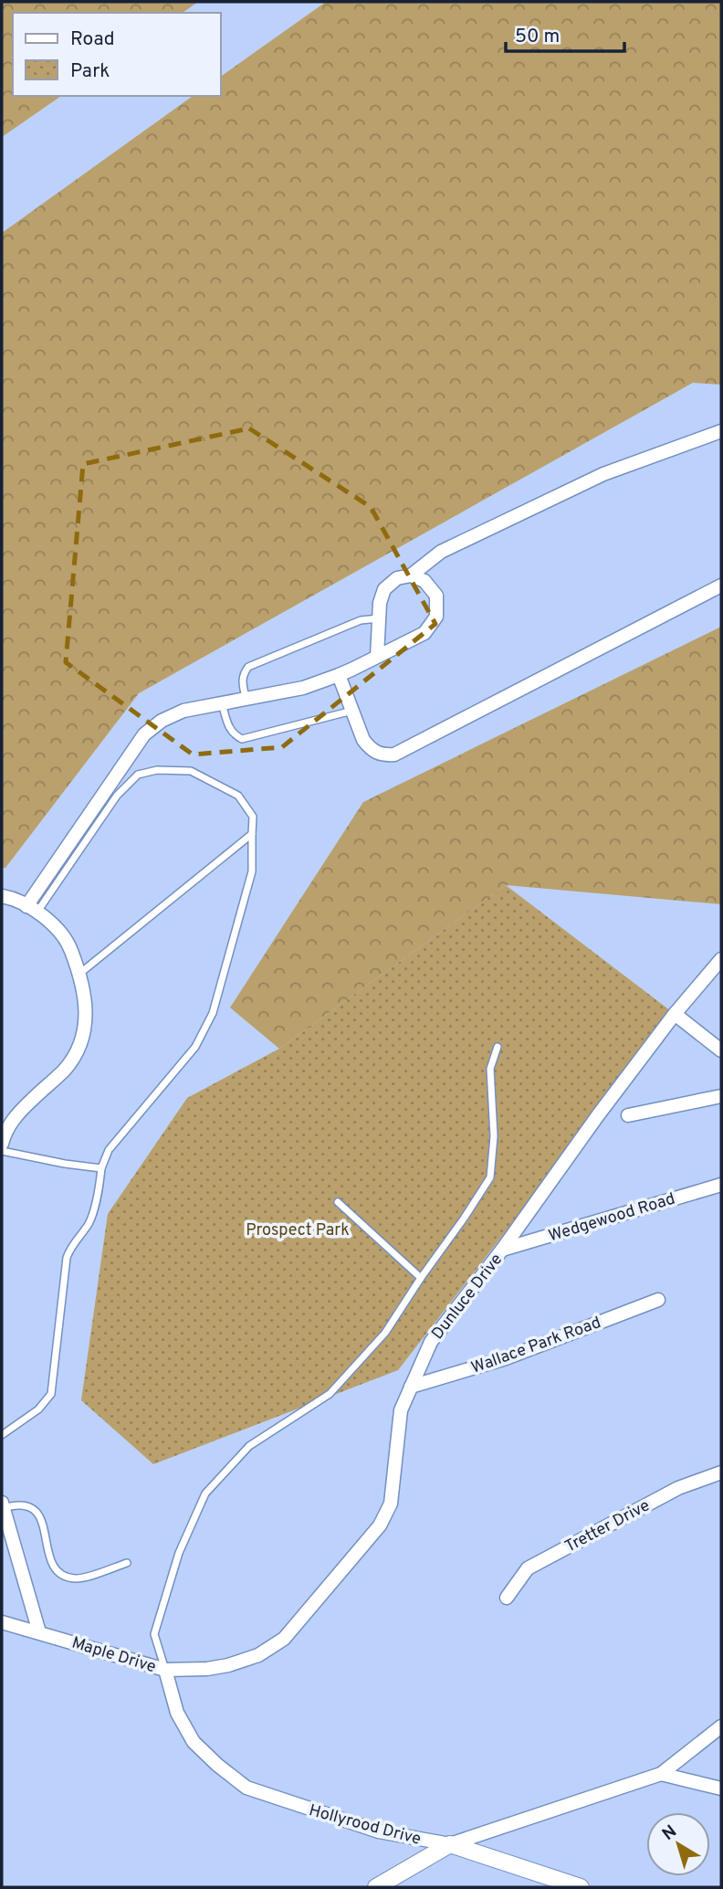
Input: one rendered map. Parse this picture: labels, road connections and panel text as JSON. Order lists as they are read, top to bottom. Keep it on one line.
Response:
{"streets":{"street":["Wedgewood Road","Dunluce Drive","Wallace Park Road","Tretter Drive","Maple Drive","Hollyrood Drive"]},"crossings":[["Wedgewood Road","Dunluce Drive"],["Dunluce Drive","Wallace Park Road"],["Dunluce Drive","Maple Drive"],["Maple Drive","Hollyrood Drive"]],"parks":["Prospect Park"],"legend":["Road","Park"],"scale_bar":"50 m","north":"top left"}
